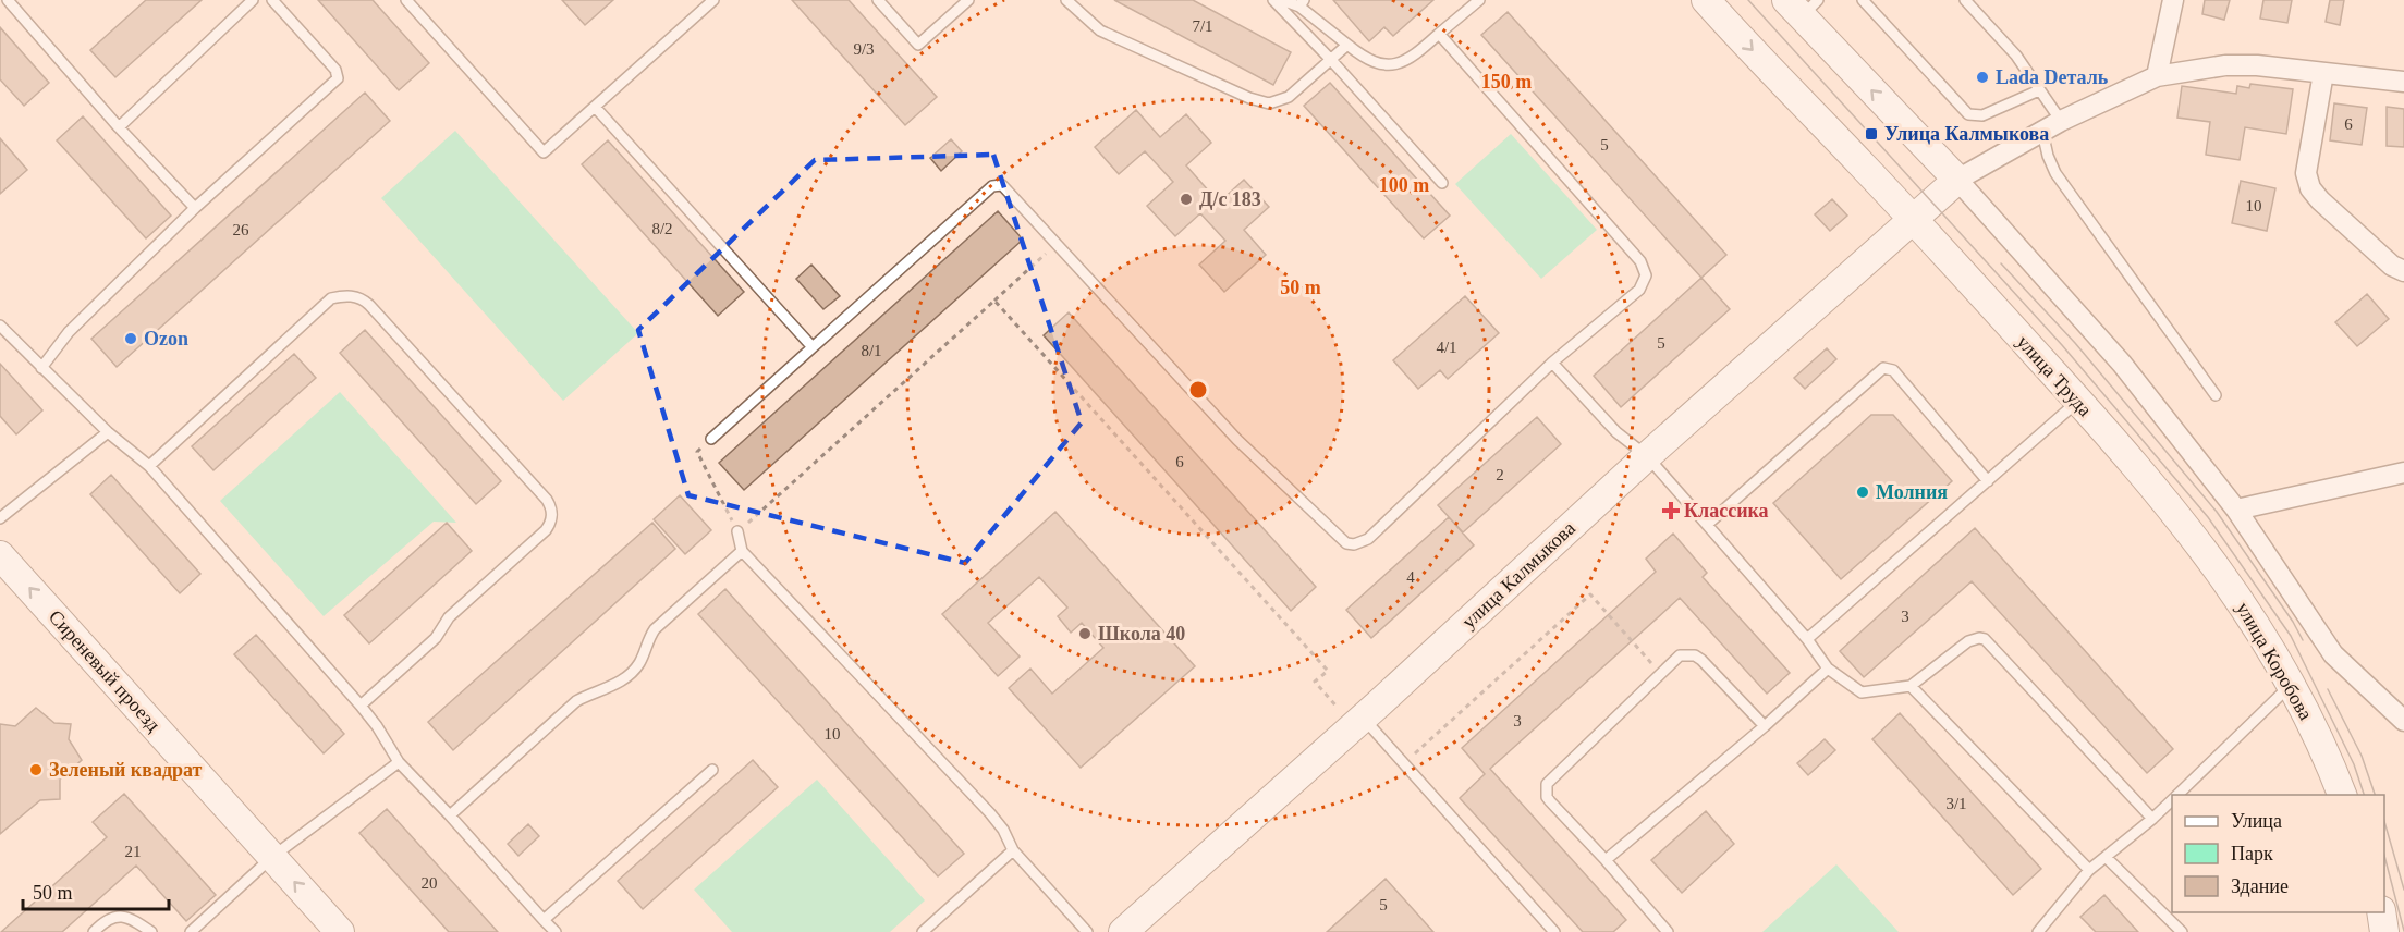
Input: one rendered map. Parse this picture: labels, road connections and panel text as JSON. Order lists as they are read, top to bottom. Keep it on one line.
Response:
{"streets":{"main road":["улица Труда","улица Калмыкова","улица Коробова","Сиреневый проезд"]},"crossings":[["улица Труда","улица Калмыкова"],["улица Труда","улица Коробова"]],"one_way":["Сиреневый проезд"],"places":{"other":["Lada Dеталь","Д/с 183","Ozon","Молния","Школа 40","Зеленый квадрат"],"transit":["Улица Калмыкова"],"health":["Классика"]},"house_numbers":["7/1","9/3","6","5","10","8/2","26","5","4/1","8/1","6","2","4","3","3","10","3/1","21","20","5"],"legend":["Улица","Парк","Здание"],"scale_bar":"50 m","rings":["150 m","100 m","50 m"]}
